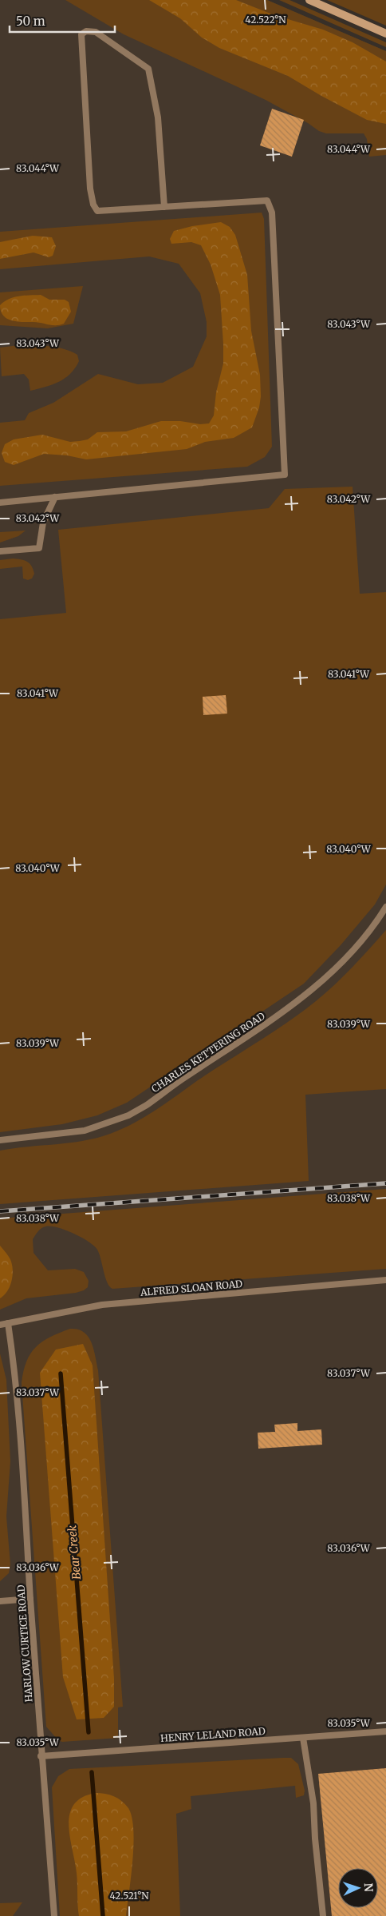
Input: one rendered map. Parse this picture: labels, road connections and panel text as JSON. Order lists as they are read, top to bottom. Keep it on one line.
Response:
{"streets":{"lane":["CHARLES KETTERING ROAD","ALFRED SLOAN ROAD","HARLOW CURTICE ROAD","HENRY LELAND ROAD"]},"crossings":[["ALFRED SLOAN ROAD","HARLOW CURTICE ROAD"],["HARLOW CURTICE ROAD","HENRY LELAND ROAD"]],"water":["Bear Creek"],"scale_bar":"50 m","north":"right","coordinates":["42.522°N","83.044°W","83.043°W","83.042°W","83.041°W","83.040°W","83.039°W","83.038°W","83.037°W","83.036°W","83.035°W","42.521°N"]}
